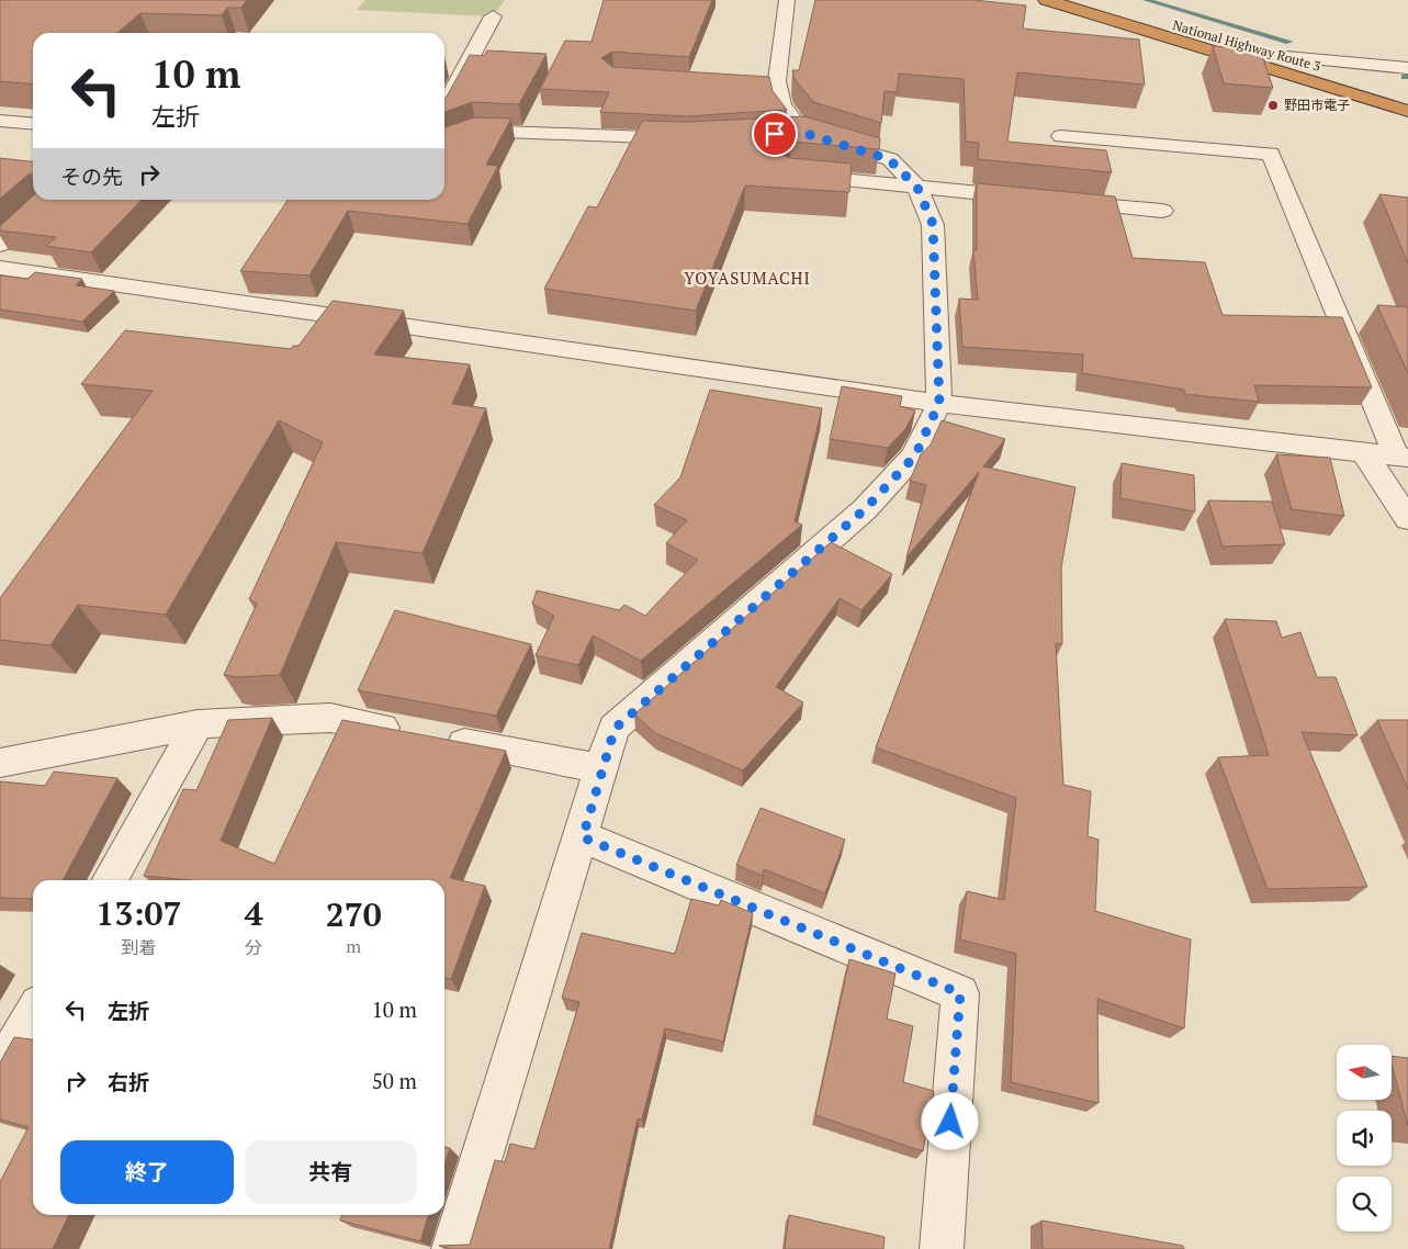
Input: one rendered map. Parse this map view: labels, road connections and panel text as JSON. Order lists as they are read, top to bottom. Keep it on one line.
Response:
{"streets":{"highway":["National Highway Route 3"]},"districts":["YOYASUMACHI"],"places":["野田市電子"],"north":"left","page":{"turn":["10 m","左折"],"then":"その先","eta":["13:07","到着","4","分","270","m"],"list":[{"name":"左折","value":"10 m"},{"name":"右折","value":"50 m"}],"buttons":["終了","共有"]}}
